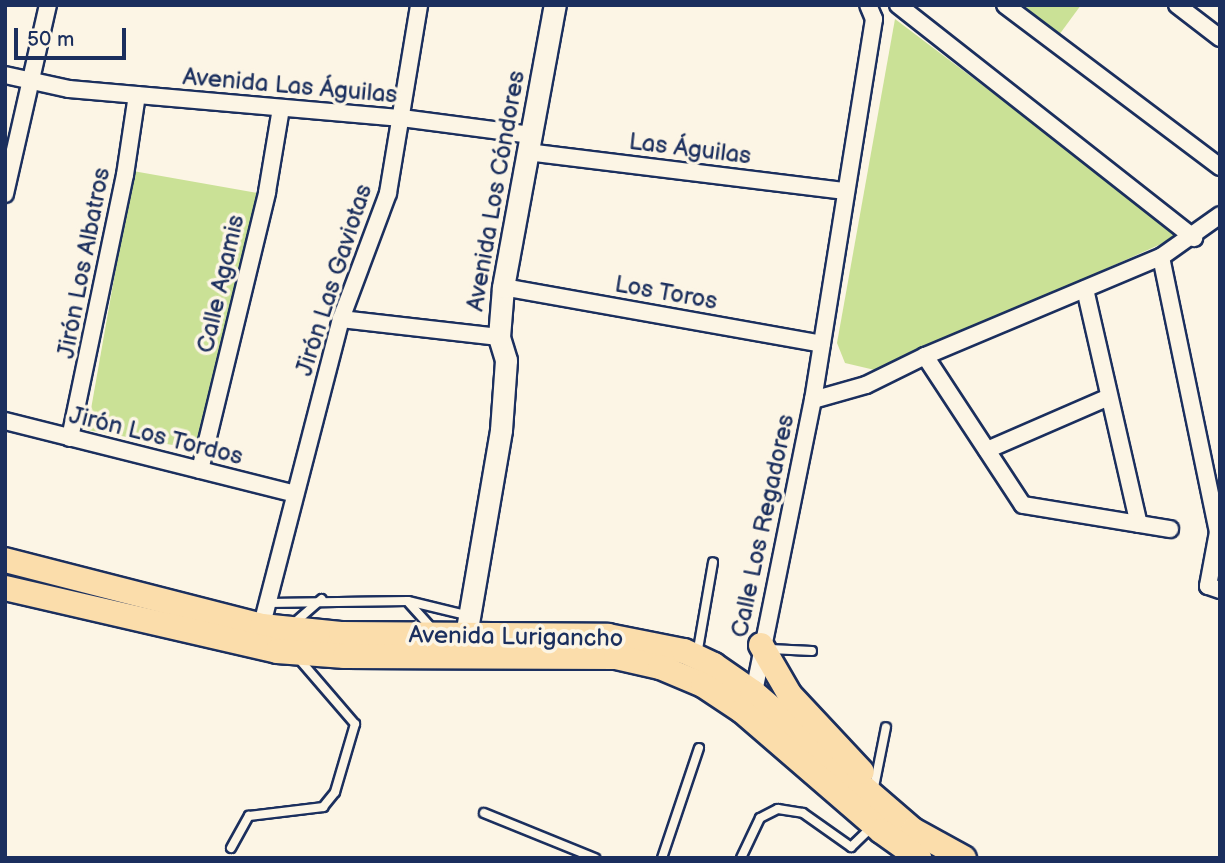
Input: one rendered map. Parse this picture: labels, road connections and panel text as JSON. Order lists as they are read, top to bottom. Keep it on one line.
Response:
{"streets":{"main road":["Avenida Los Cóndores","Avenida Lurigancho"],"street":["Avenida Las Águilas","Las Águilas","Jirón Los Albatros","Jirón Las Gaviotas","Calle Agamis","Los Toros","Jirón Los Tordos","Calle Los Regadores"]},"crossings":[["Avenida Las Águilas","Las Águilas"],["Avenida Las Águilas","Avenida Los Cóndores"],["Avenida Las Águilas","Jirón Los Albatros"],["Avenida Las Águilas","Jirón Las Gaviotas"],["Avenida Las Águilas","Calle Agamis"],["Las Águilas","Avenida Los Cóndores"],["Las Águilas","Calle Los Regadores"],["Avenida Los Cóndores","Los Toros"],["Avenida Los Cóndores","Avenida Lurigancho"],["Jirón Los Albatros","Jirón Los Tordos"],["Jirón Las Gaviotas","Jirón Los Tordos"],["Jirón Las Gaviotas","Avenida Lurigancho"],["Calle Agamis","Jirón Los Tordos"],["Los Toros","Calle Los Regadores"],["Calle Los Regadores","Avenida Lurigancho"]],"scale_bar":"50 m"}
